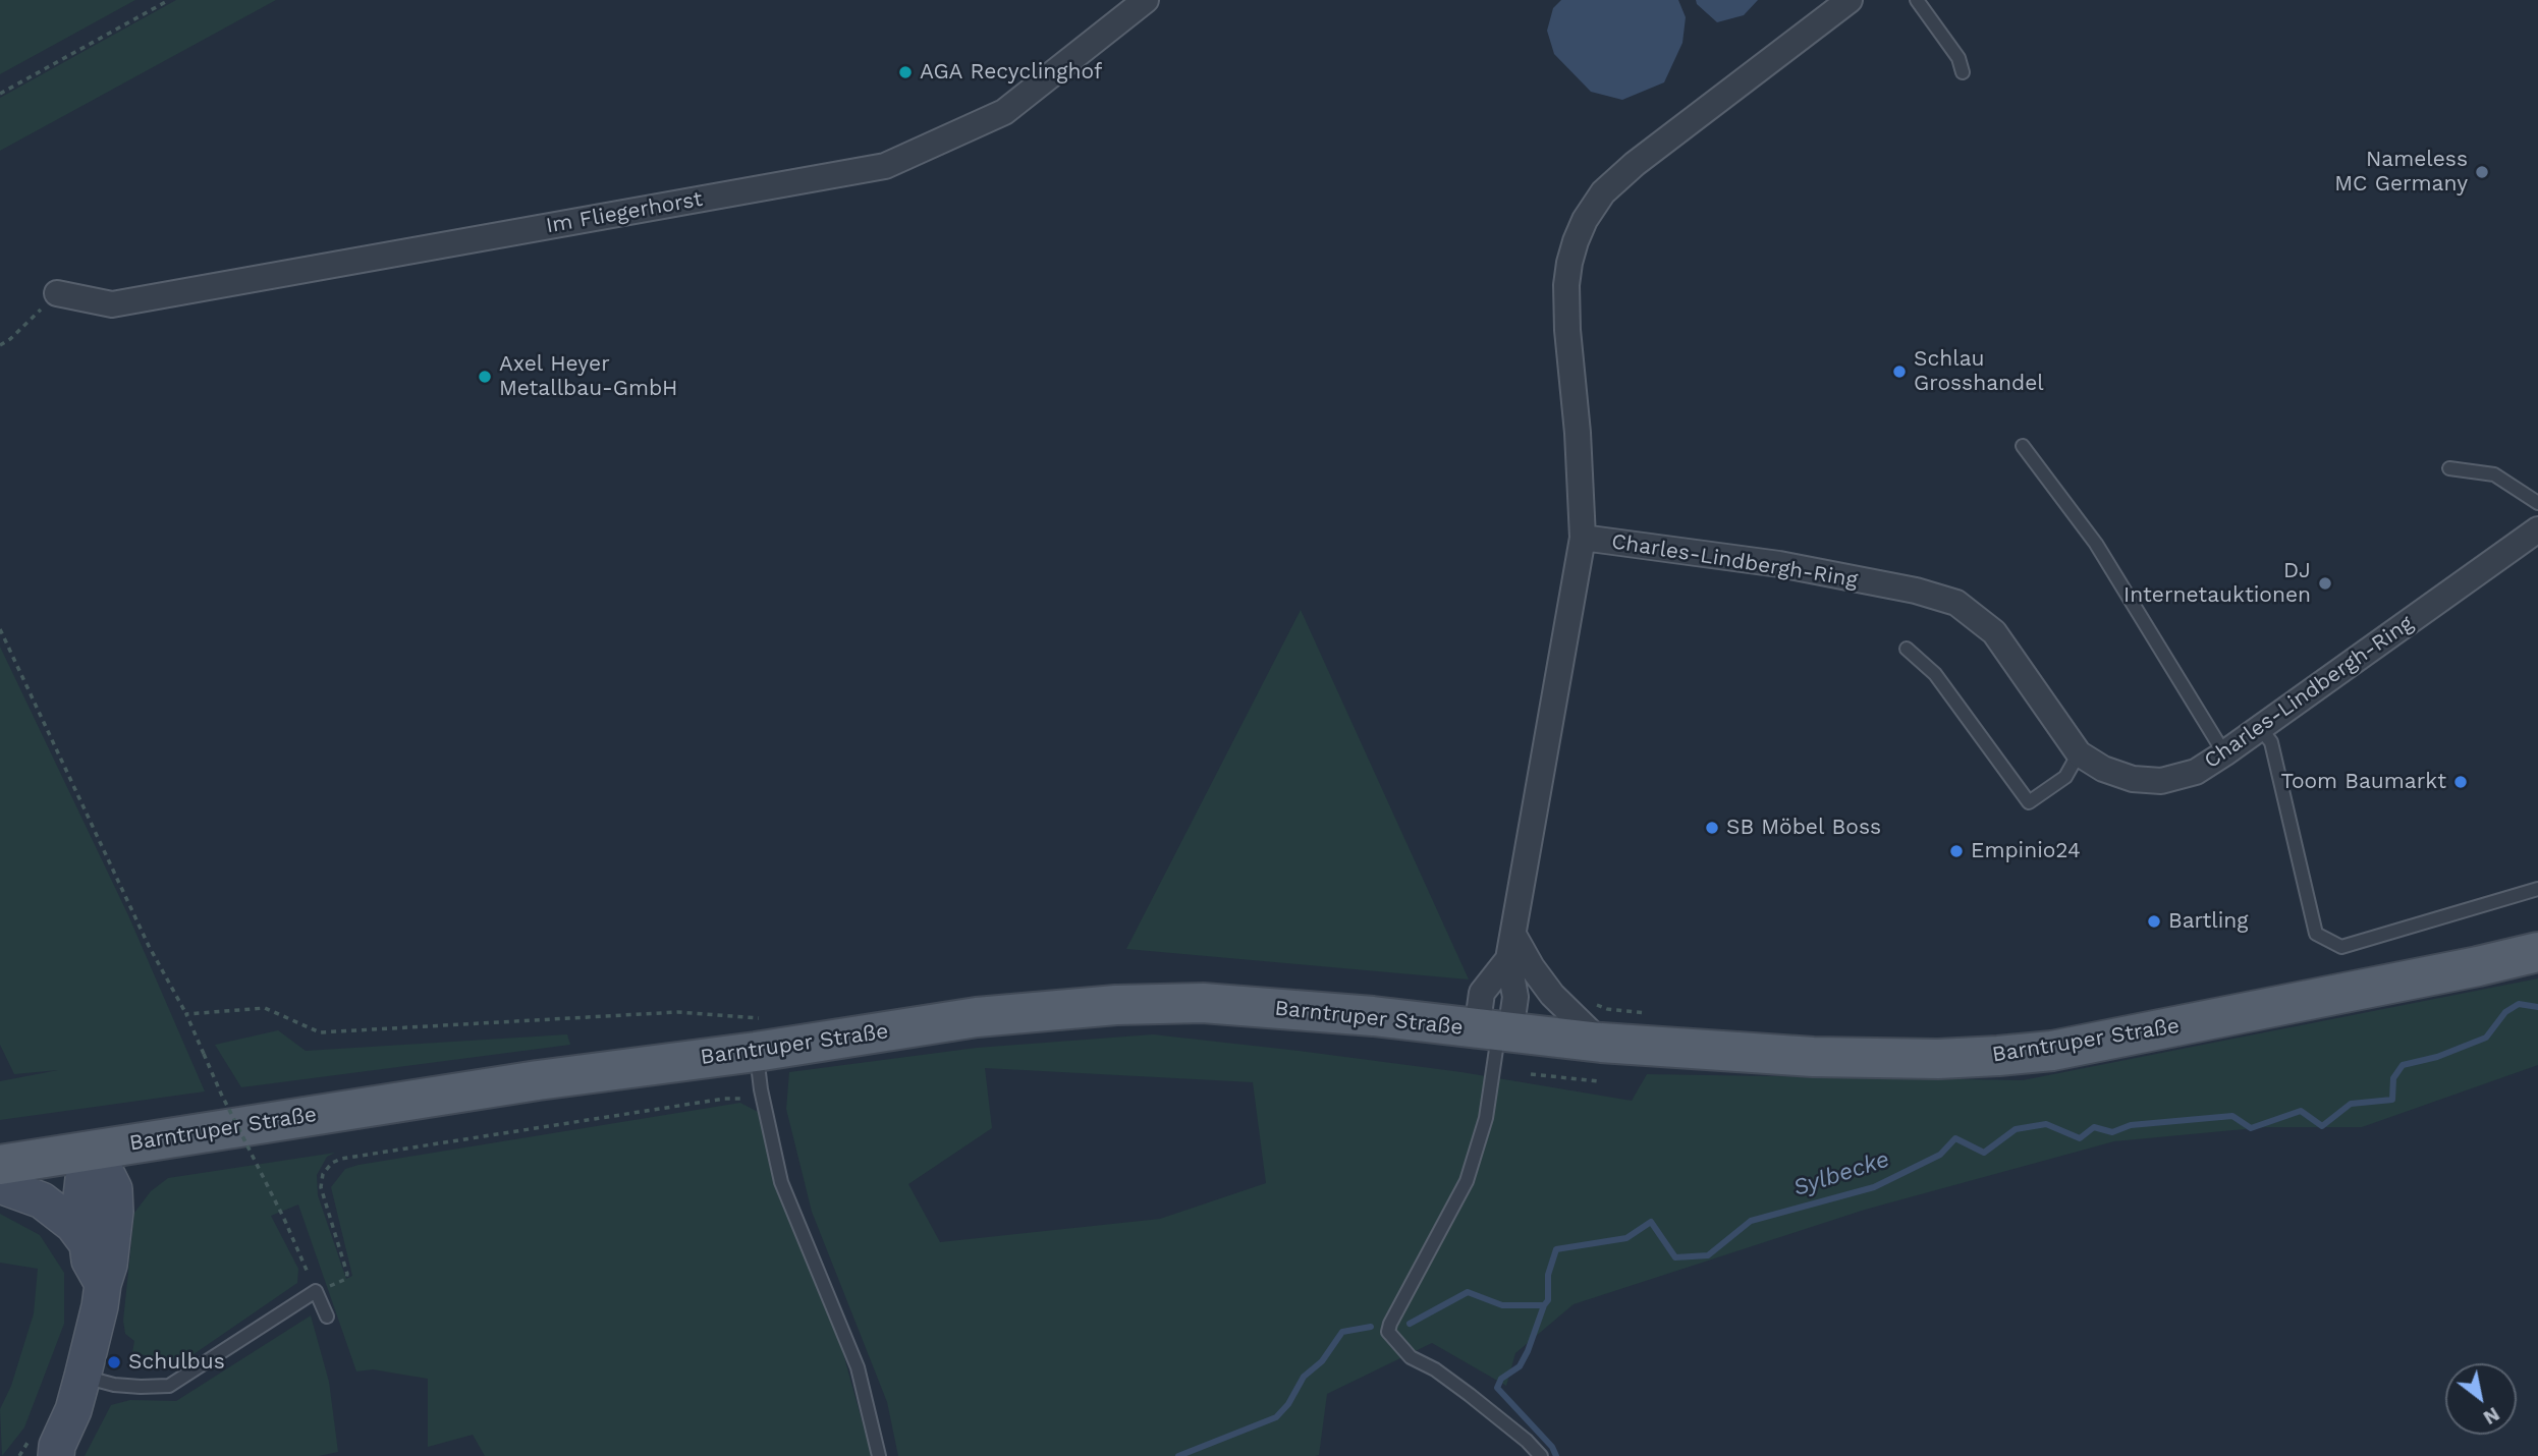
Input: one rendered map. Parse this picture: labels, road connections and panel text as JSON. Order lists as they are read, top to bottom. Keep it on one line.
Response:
{"streets":{"main road":["Barntruper Straße"],"street":["Im Fliegerhorst","Charles-Lindbergh-Ring"]},"crossings":[["Charles-Lindbergh-Ring","Barntruper Straße"]],"water":["Sylbecke"],"places":["AGA Recyclinghof","Nameless MC Germany","Schlau Grosshandel","Axel Heyer Metallbau-GmbH","DJ Internetauktionen","Toom Baumarkt","SB Möbel Boss","Empinio24","Bartling","Schulbus"],"north":"bottom right"}
